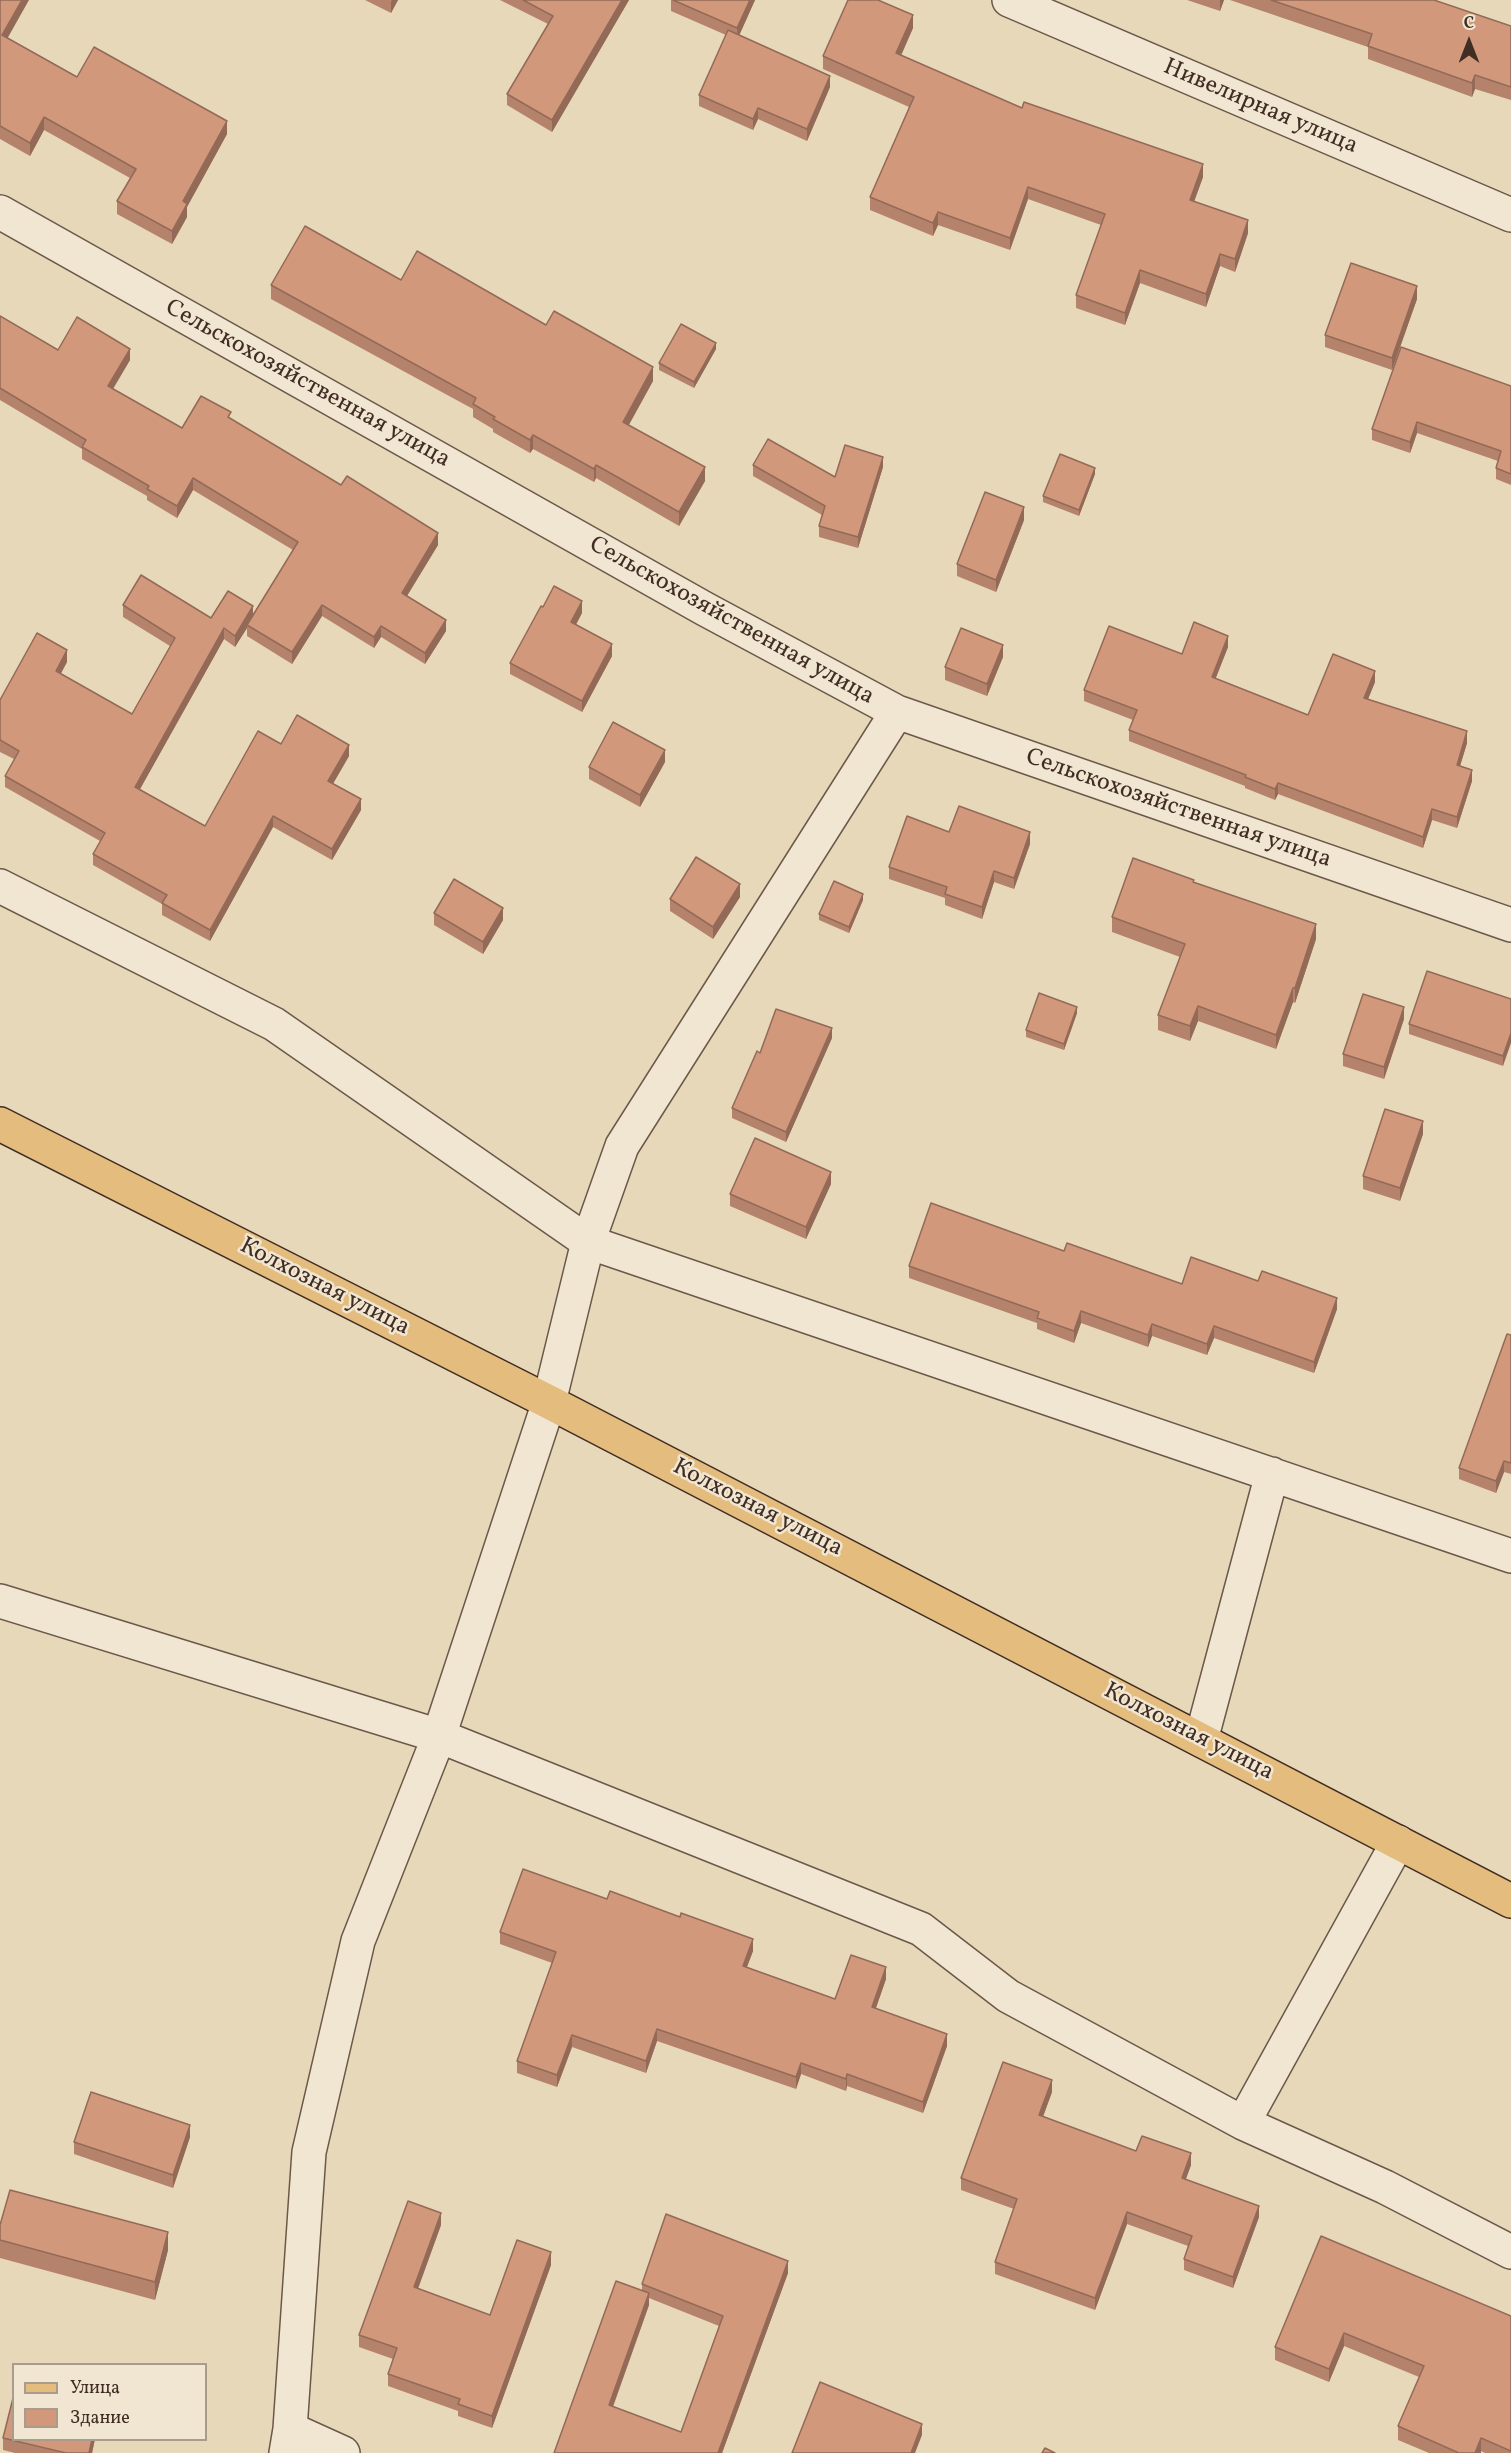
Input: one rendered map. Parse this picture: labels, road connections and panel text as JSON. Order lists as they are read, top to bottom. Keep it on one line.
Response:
{"streets":{"main road":["Колхозная улица"],"street":["Нивелирная улица","Сельскохозяйственная улица"]},"legend":["Улица","Здание"],"north":"top"}
